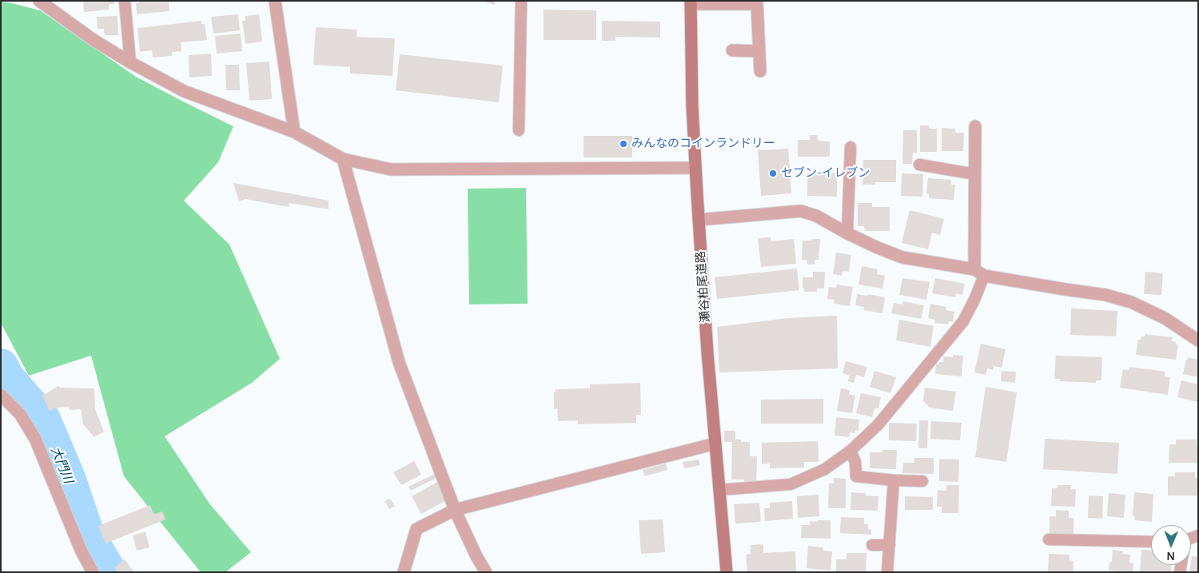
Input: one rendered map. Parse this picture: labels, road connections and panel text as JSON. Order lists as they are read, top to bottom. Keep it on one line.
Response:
{"streets":{"main road":["瀬谷柏尾道路"]},"water":["大門川"],"places":["みんなのコインランドリー","セブン-イレブン"],"north":"bottom"}
